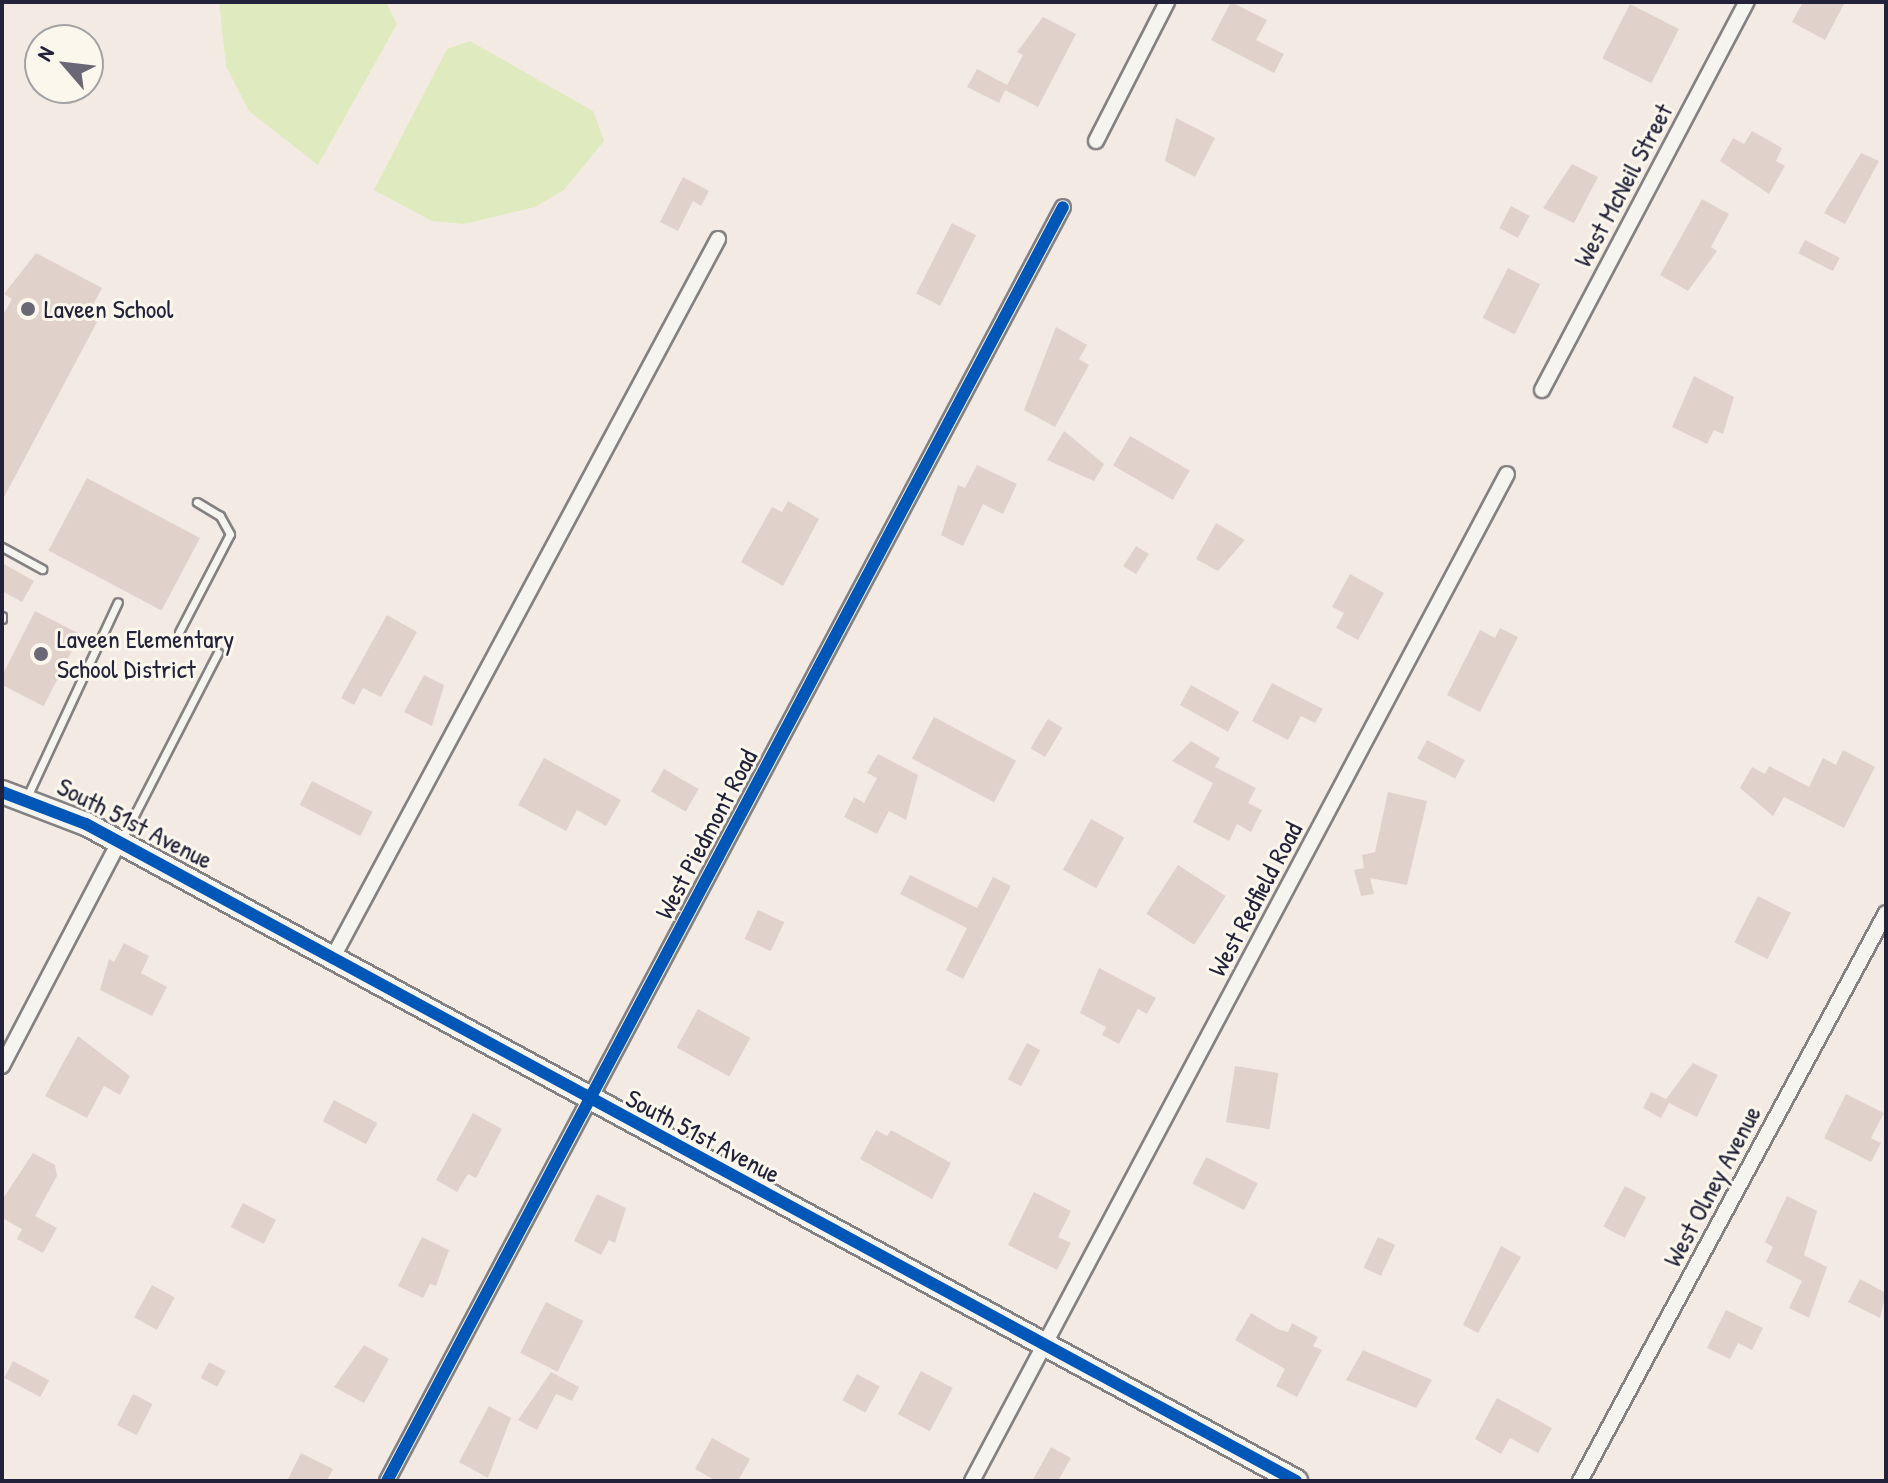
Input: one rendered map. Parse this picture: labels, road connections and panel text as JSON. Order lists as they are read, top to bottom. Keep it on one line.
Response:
{"streets":{"main road":["South 51st Avenue"],"street":["West McNeil Street","West Piedmont Road","West Redfield Road","West Olney Avenue"]},"crossings":[["South 51st Avenue","West Piedmont Road"],["South 51st Avenue","West Redfield Road"]],"places":["Laveen School","Laveen Elementary School District"],"north":"top left"}
